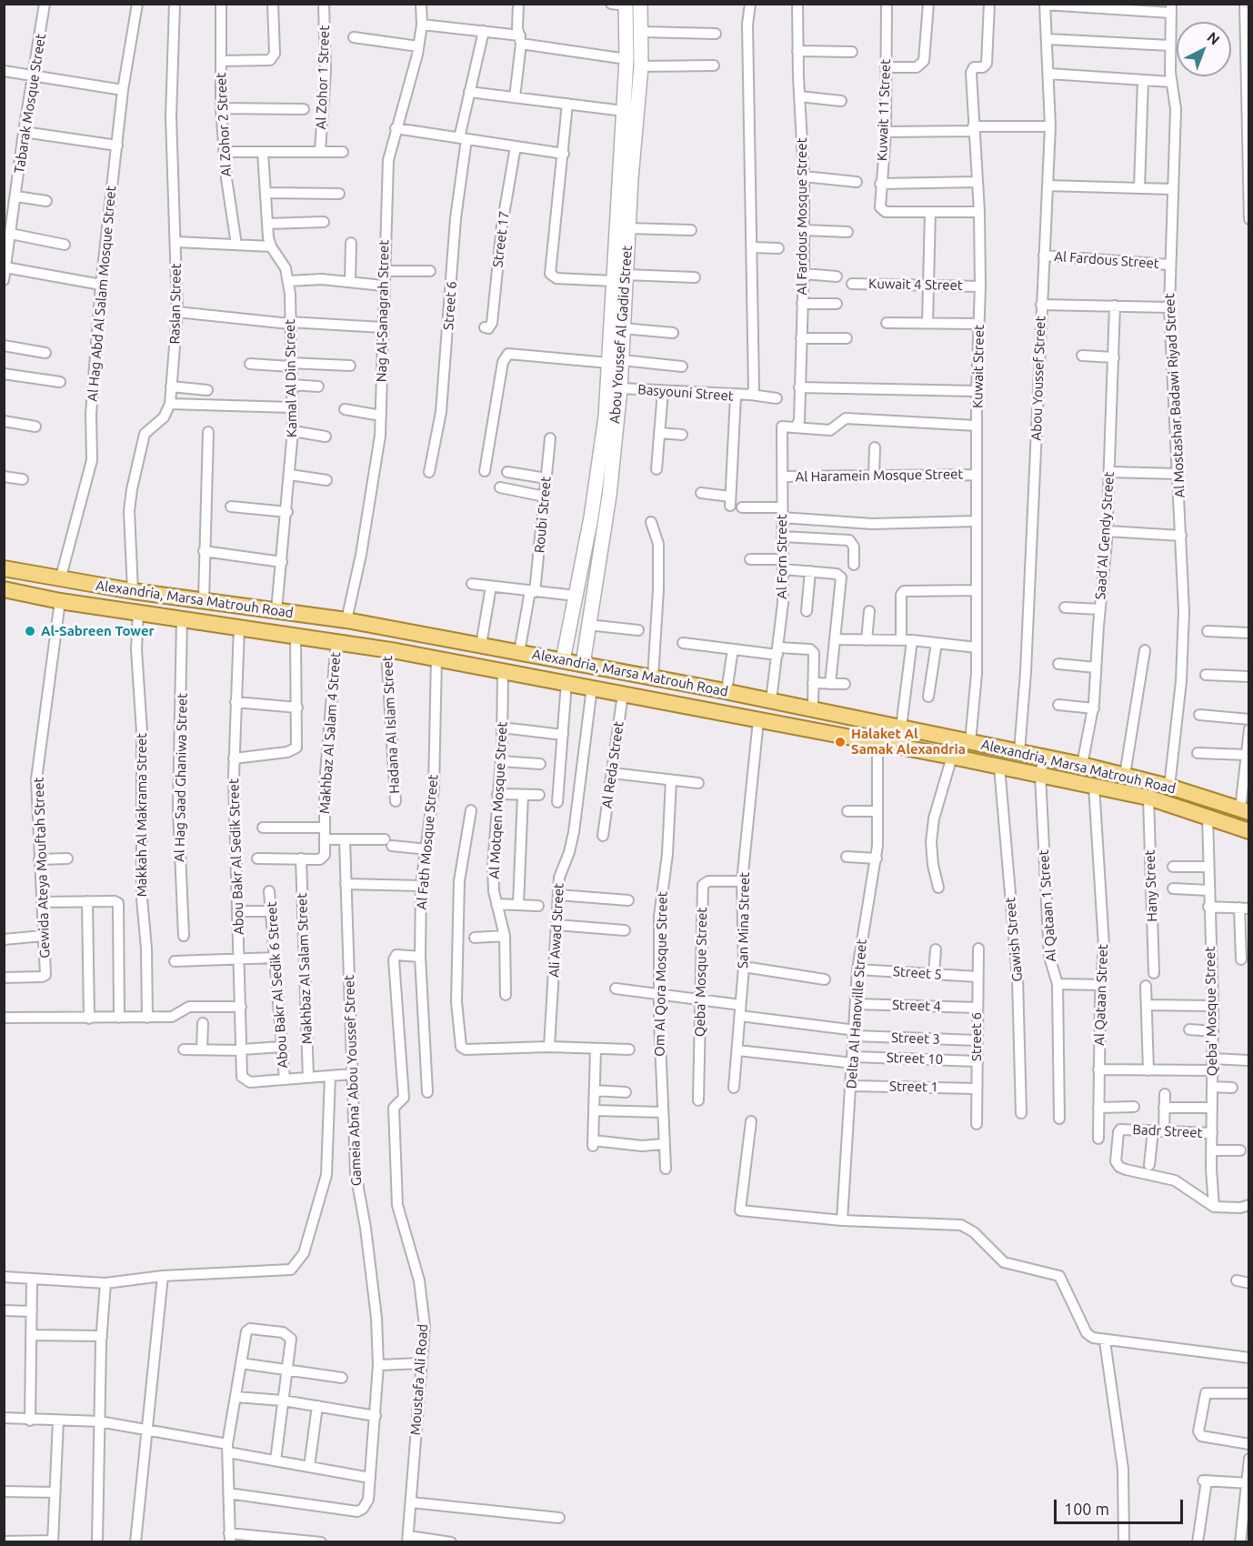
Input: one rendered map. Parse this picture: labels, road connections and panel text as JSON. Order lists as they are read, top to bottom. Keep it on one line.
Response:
{"streets":{"main road":["Alexandria, Marsa Matrouh Road"],"street":["Al Zohor 1 Street","Tabarak Mosque Street","Kuwait 11 Street","Al Zohor 2 Street","Al Fardous Mosque Street","Street 17","Al Fardous Street","Kuwait 4 Street","Al Hag Abd Al Salam Mosque Street","Raslan Street","Street 6","Nag Al-Sanagrah Street","Abou Youssef Al Gadid Street","Kuwait Street","Kamal Al Din Street","Abou Youssef Street","Basyouni Street","Al Mostashar Badawi Riyad Street","Al Haramein Mosque Street","Roubi Street","Saad Al Gendy Street","Al Forn Street","Hadana Al Islam Street","Makhbaz Al Salam 4 Street","Al Reda Street","Al Hag Saad Ghaniwa Street","Al Motqen Mosque Street","Makkah Al Makrama Street","Al Fath Mosque Street","Abou Bakr Al Sedik Street","Gewida Ateya Mouftah Street","Hany Street","Al Qataan 1 Street","San Mina Street","Ali Awad Street","Gawish Street","Makhbaz Al Salam Street","Qeba' Mosque Street","Street 5","Om Al Qora Mosque Street","Abou Bakr Al Sedik 6 Street","Al Qataan Street","Street 4","Delta Al Hanoville Street","Street 3","Street 10","Gameia Abna' Abou Youssef Street","Street 1","Badr Street","Moustafa Ali Road"]},"crossings":[["Al Fardous Mosque Street","Al Forn Street"],["Al Fardous Street","Abou Youssef Street"],["Al Fardous Street","Al Mostashar Badawi Riyad Street"],["Kuwait 4 Street","Kuwait Street"],["Al Hag Abd Al Salam Mosque Street","Alexandria, Marsa Matrouh Road"],["Street 6","Street 5"],["Street 6","Street 4"],["Street 6","Street 3"],["Street 6","Street 10"],["Street 6","Street 1"],["Nag Al-Sanagrah Street","Alexandria, Marsa Matrouh Road"],["Abou Youssef Al Gadid Street","Basyouni Street"],["Abou Youssef Al Gadid Street","Alexandria, Marsa Matrouh Road"],["Kuwait Street","Al Haramein Mosque Street"],["Kuwait Street","Alexandria, Marsa Matrouh Road"],["Kamal Al Din Street","Alexandria, Marsa Matrouh Road"],["Abou Youssef Street","Alexandria, Marsa Matrouh Road"],["Al Mostashar Badawi Riyad Street","Alexandria, Marsa Matrouh Road"],["Al Haramein Mosque Street","Al Forn Street"],["Roubi Street","Alexandria, Marsa Matrouh Road"],["Saad Al Gendy Street","Alexandria, Marsa Matrouh Road"],["Al Forn Street","Alexandria, Marsa Matrouh Road"],["Alexandria, Marsa Matrouh Road","Hadana Al Islam Street"],["Alexandria, Marsa Matrouh Road","Makhbaz Al Salam 4 Street"],["Alexandria, Marsa Matrouh Road","Al Reda Street"],["Alexandria, Marsa Matrouh Road","Al Hag Saad Ghaniwa Street"],["Alexandria, Marsa Matrouh Road","Al Motqen Mosque Street"],["Alexandria, Marsa Matrouh Road","Makkah Al Makrama Street"],["Alexandria, Marsa Matrouh Road","Al Fath Mosque Street"],["Alexandria, Marsa Matrouh Road","Abou Bakr Al Sedik Street"],["Alexandria, Marsa Matrouh Road","Gewida Ateya Mouftah Street"],["Alexandria, Marsa Matrouh Road","Hany Street"],["Alexandria, Marsa Matrouh Road","Al Qataan 1 Street"],["Alexandria, Marsa Matrouh Road","San Mina Street"],["Alexandria, Marsa Matrouh Road","Ali Awad Street"],["Alexandria, Marsa Matrouh Road","Gawish Street"],["Alexandria, Marsa Matrouh Road","Qeba' Mosque Street"],["Alexandria, Marsa Matrouh Road","Al Qataan Street"],["Alexandria, Marsa Matrouh Road","Delta Al Hanoville Street"],["Al Fath Mosque Street","Moustafa Ali Road"],["Abou Bakr Al Sedik Street","Abou Bakr Al Sedik 6 Street"],["San Mina Street","Qeba' Mosque Street"],["San Mina Street","Street 3"],["Qeba' Mosque Street","Badr Street"],["Street 5","Delta Al Hanoville Street"],["Street 4","Delta Al Hanoville Street"],["Delta Al Hanoville Street","Street 3"],["Delta Al Hanoville Street","Street 10"],["Delta Al Hanoville Street","Street 1"]],"places":["Al-Sabreen Tower","Halaket Al Samak Alexandria"],"scale_bar":"100 m","north":"top right"}
